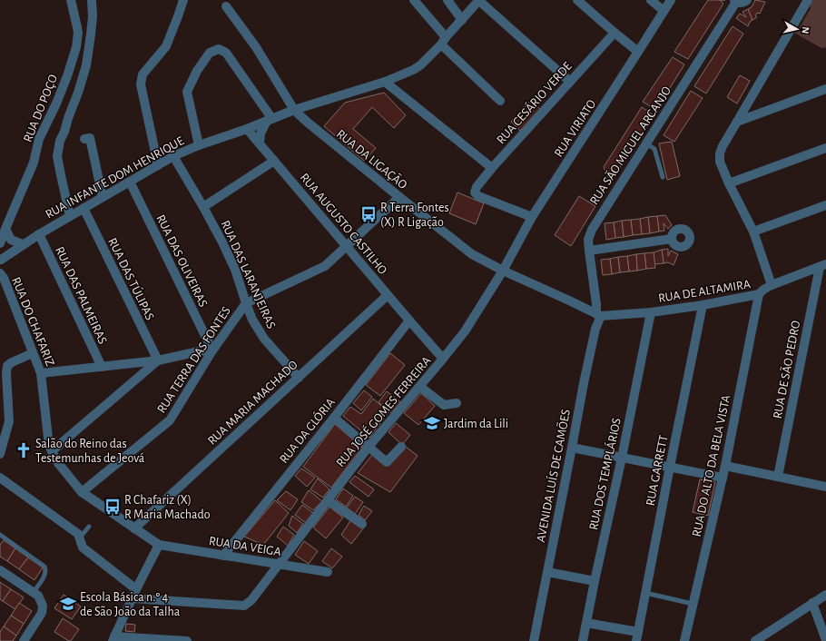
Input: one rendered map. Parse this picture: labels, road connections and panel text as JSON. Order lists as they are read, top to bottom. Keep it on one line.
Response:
{"streets":{"street":["RUA CESÁRIO VERDE","RUA DO POÇO","RUA VIRIATO","RUA SÃO MIGUEL ARCANJO","RUA DA LIGAÇÃO","RUA INFANTE DOM HENRIQUE","RUA AUGUSTO CASTILHO","RUA DAS OLIVEIRAS","RUA DAS LARANJEIRAS","RUA DAS TÚLIPAS","RUA DE ALTAMIRA","RUA DAS PALMEIRAS","RUA DO CHAFARIZ","RUA TERRA DAS FONTES","RUA DE SÃO PEDRO","RUA MARIA MACHADO","RUA JOSÉ GOMES FERREIRA","RUA DA GLÓRIA","RUA DO ALTO DA BELA VISTA","RUA GARRETT","RUA DOS TEMPLÁRIOS","AVENIDA LUÍS DE CAMÕES","RUA DA VEIGA"]},"crossings":[["RUA CESÁRIO VERDE","RUA VIRIATO"],["RUA VIRIATO","RUA DA LIGAÇÃO"],["RUA VIRIATO","RUA JOSÉ GOMES FERREIRA"],["RUA SÃO MIGUEL ARCANJO","RUA DA LIGAÇÃO"],["RUA SÃO MIGUEL ARCANJO","RUA DE ALTAMIRA"],["RUA SÃO MIGUEL ARCANJO","AVENIDA LUÍS DE CAMÕES"],["RUA DA LIGAÇÃO","RUA INFANTE DOM HENRIQUE"],["RUA DA LIGAÇÃO","RUA DE ALTAMIRA"],["RUA DA LIGAÇÃO","RUA TERRA DAS FONTES"],["RUA DA LIGAÇÃO","RUA JOSÉ GOMES FERREIRA"],["RUA DA LIGAÇÃO","AVENIDA LUÍS DE CAMÕES"],["RUA INFANTE DOM HENRIQUE","RUA AUGUSTO CASTILHO"],["RUA INFANTE DOM HENRIQUE","RUA DAS OLIVEIRAS"],["RUA INFANTE DOM HENRIQUE","RUA DAS LARANJEIRAS"],["RUA INFANTE DOM HENRIQUE","RUA DAS TÚLIPAS"],["RUA INFANTE DOM HENRIQUE","RUA DAS PALMEIRAS"],["RUA AUGUSTO CASTILHO","RUA TERRA DAS FONTES"],["RUA AUGUSTO CASTILHO","RUA MARIA MACHADO"],["RUA AUGUSTO CASTILHO","RUA JOSÉ GOMES FERREIRA"],["RUA AUGUSTO CASTILHO","RUA DA GLÓRIA"],["RUA DAS OLIVEIRAS","RUA TERRA DAS FONTES"],["RUA DAS LARANJEIRAS","RUA TERRA DAS FONTES"],["RUA DAS LARANJEIRAS","RUA MARIA MACHADO"],["RUA DE ALTAMIRA","RUA DE SÃO PEDRO"],["RUA DE ALTAMIRA","RUA DO ALTO DA BELA VISTA"],["RUA DE ALTAMIRA","RUA GARRETT"],["RUA DE ALTAMIRA","RUA DOS TEMPLÁRIOS"],["RUA DE ALTAMIRA","AVENIDA LUÍS DE CAMÕES"],["RUA DO CHAFARIZ","RUA TERRA DAS FONTES"],["RUA DO CHAFARIZ","RUA MARIA MACHADO"],["RUA DO CHAFARIZ","RUA DA VEIGA"],["RUA JOSÉ GOMES FERREIRA","RUA DA VEIGA"],["RUA DA GLÓRIA","RUA DA VEIGA"]],"places":{"bus stop":["R Terra Fontes (X) R Ligação","R Chafariz (X) R Maria Machado"],"school or university":["Jardim da Lili","Escola Básica n.º 4 de São João da Talha"],"church":["Salão do Reino das Testemunhas de Jeová"]},"north":"right"}
